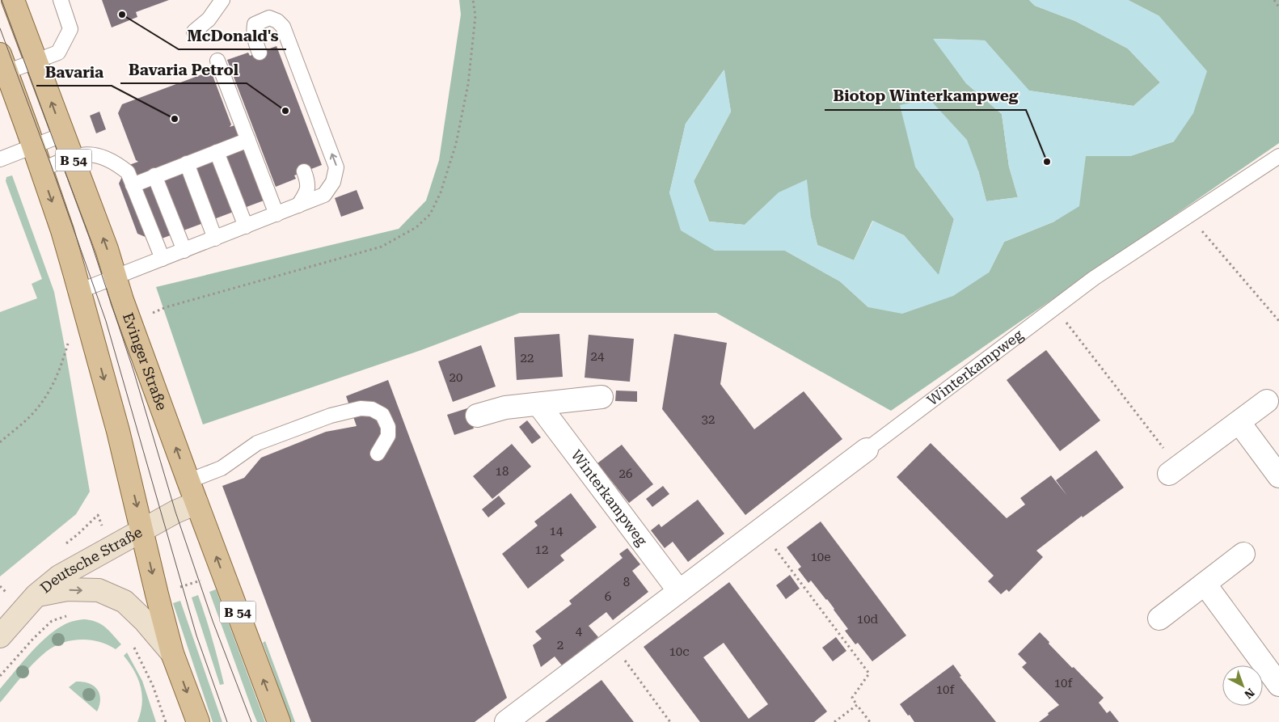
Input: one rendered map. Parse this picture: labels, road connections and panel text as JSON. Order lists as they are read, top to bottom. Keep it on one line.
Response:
{"streets":{"main road":["B 54","Evinger Straße"],"street":["Winterkampweg","Deutsche Straße"]},"crossings":[["B 54","Deutsche Straße"],["Evinger Straße","Deutsche Straße"]],"places":["McDonald's","Bavaria Petrol","Bavaria","Biotop Winterkampweg"],"house_numbers":["24","22","20","32","18","26","14","12","10e","8","6","10d","4","2","10c","10f","10f"],"north":"bottom right"}
